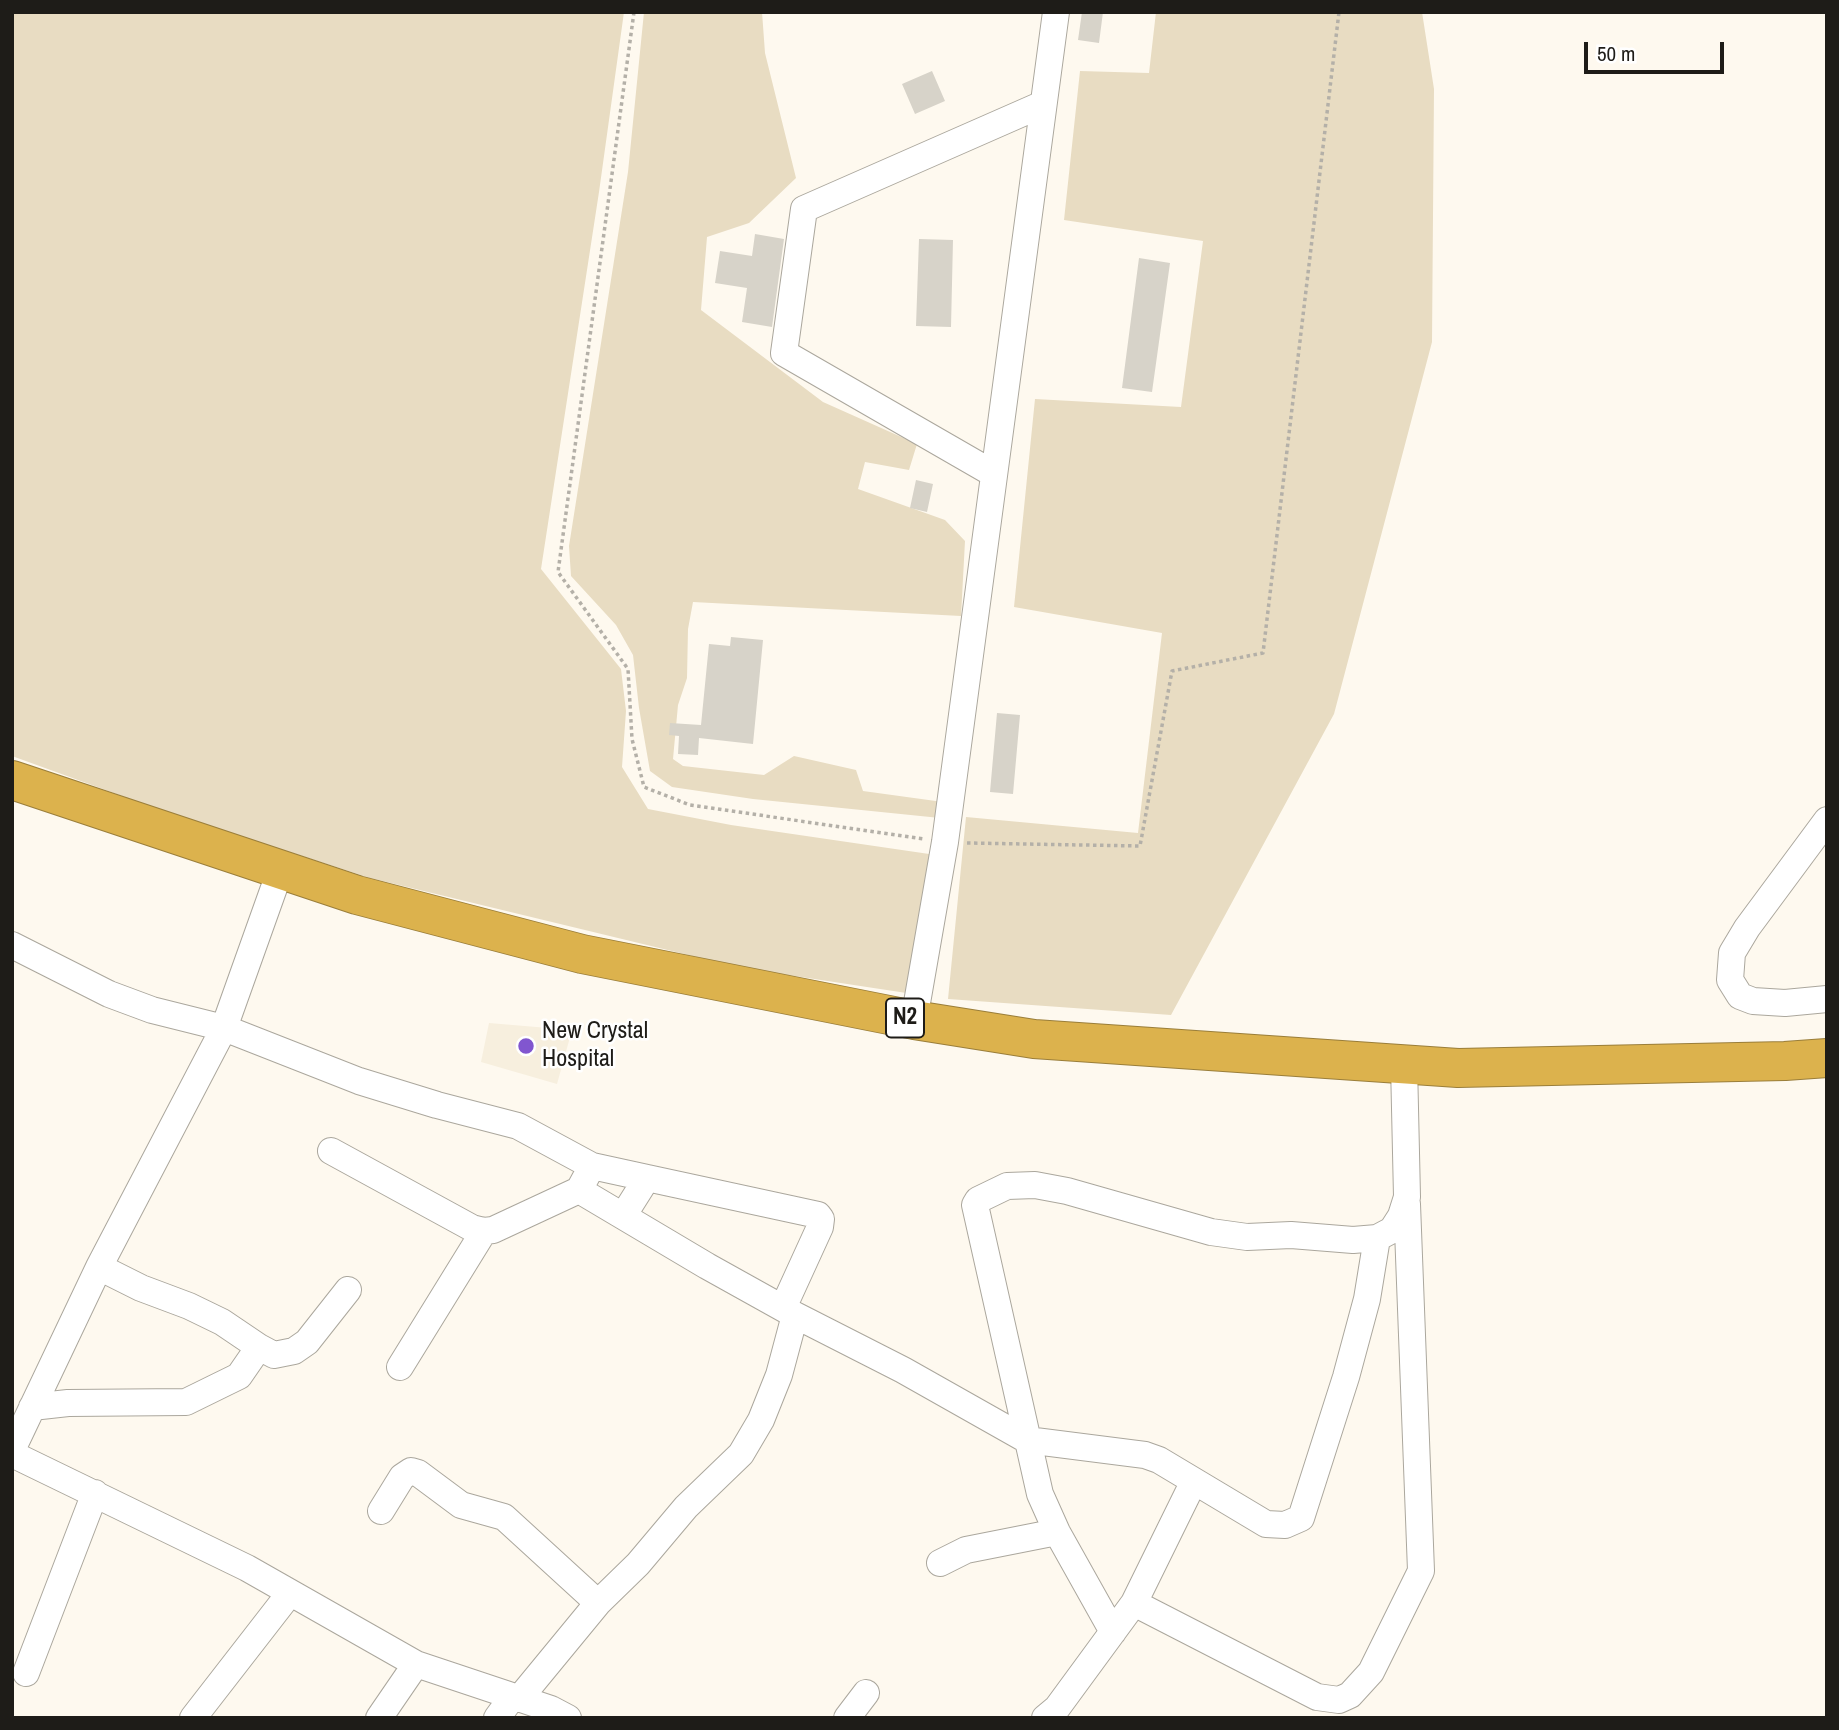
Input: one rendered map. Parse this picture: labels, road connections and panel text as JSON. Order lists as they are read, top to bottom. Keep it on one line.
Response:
{"streets":{"highway":["N2"]},"places":["New Crystal Hospital"],"scale_bar":"50 m"}
